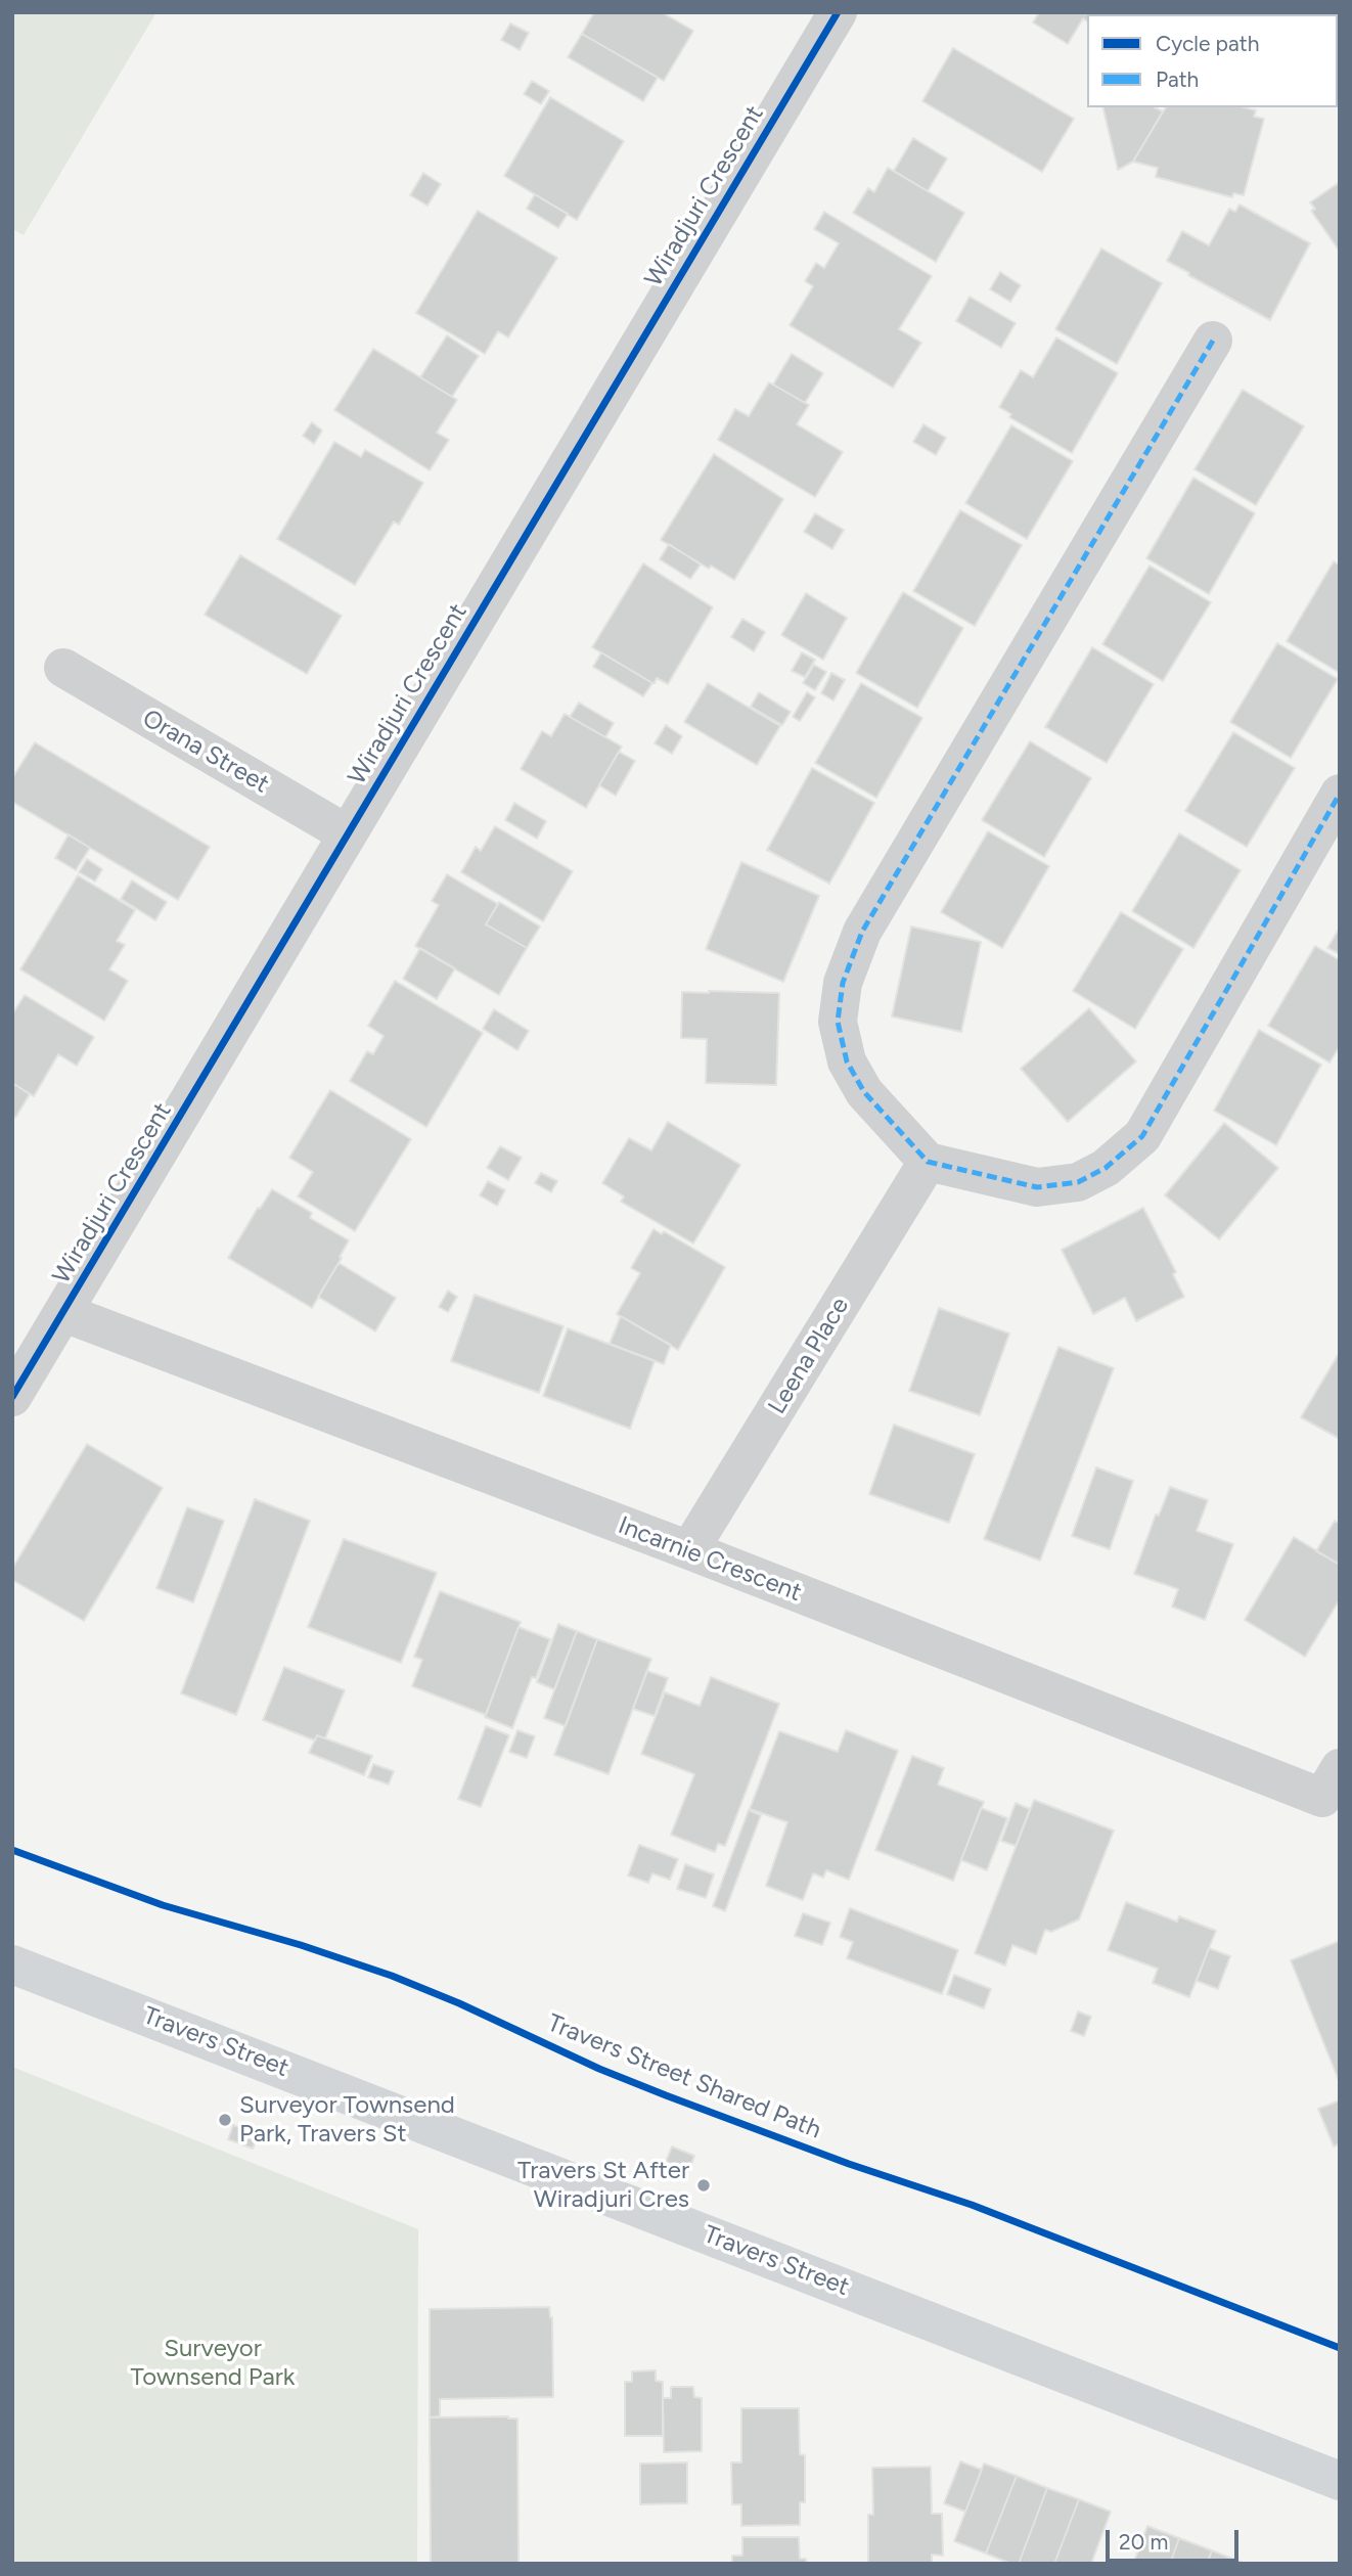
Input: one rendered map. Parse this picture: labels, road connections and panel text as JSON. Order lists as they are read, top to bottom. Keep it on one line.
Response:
{"streets":{"main road":["Travers Street"],"street":["Wiradjuri Crescent","Orana Street","Leena Place","Incarnie Crescent"],"cycle path":["Travers Street Shared Path"]},"crossings":[["Wiradjuri Crescent","Orana Street"],["Wiradjuri Crescent","Incarnie Crescent"],["Leena Place","Incarnie Crescent"]],"parks":["Surveyor Townsend Park"],"places":["Surveyor Townsend Park, Travers St","Travers St After Wiradjuri Cres"],"legend":["Cycle path","Path"],"scale_bar":"20 m"}
